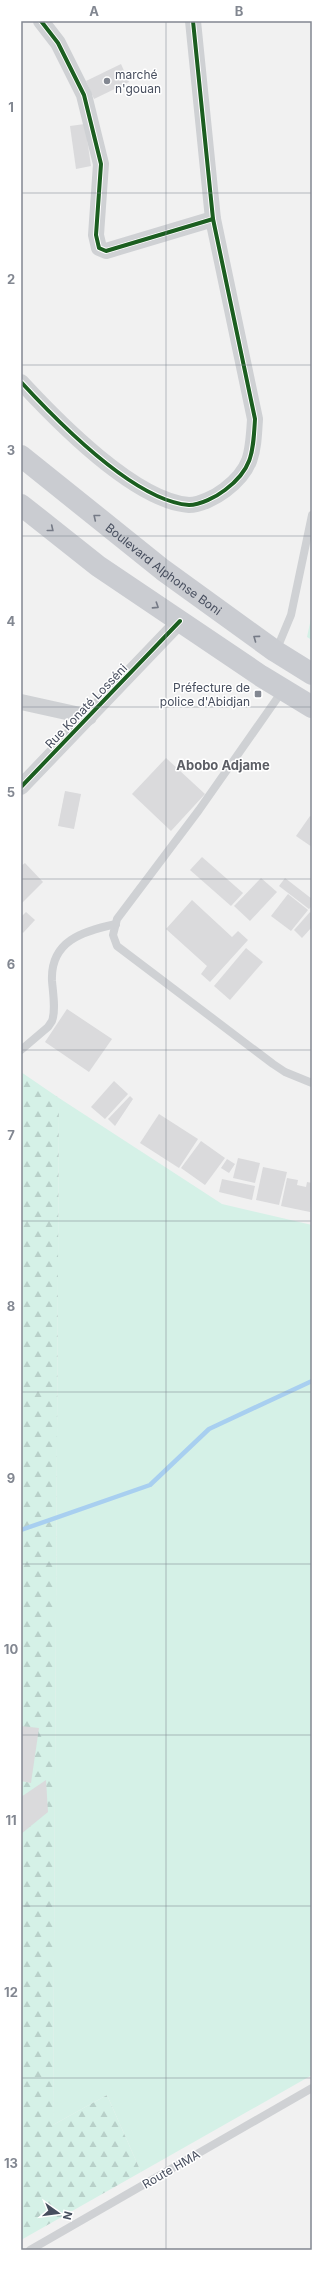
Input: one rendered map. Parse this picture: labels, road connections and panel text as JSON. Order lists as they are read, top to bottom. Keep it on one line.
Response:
{"streets":{"main road":["Boulevard Alphonse Boni"],"street":["Rue Konaté Losséni"],"lane":["Route HMA"]},"districts":["Abobo Adjame"],"places":{"other":["marché n'gouan"],"transit":["Préfecture de police d'Abidjan"]},"north":"right","grid":{"columns":["A","B"],"rows":["1","2","3","4","5","6","7","8","9","10","11","12","13"]}}
